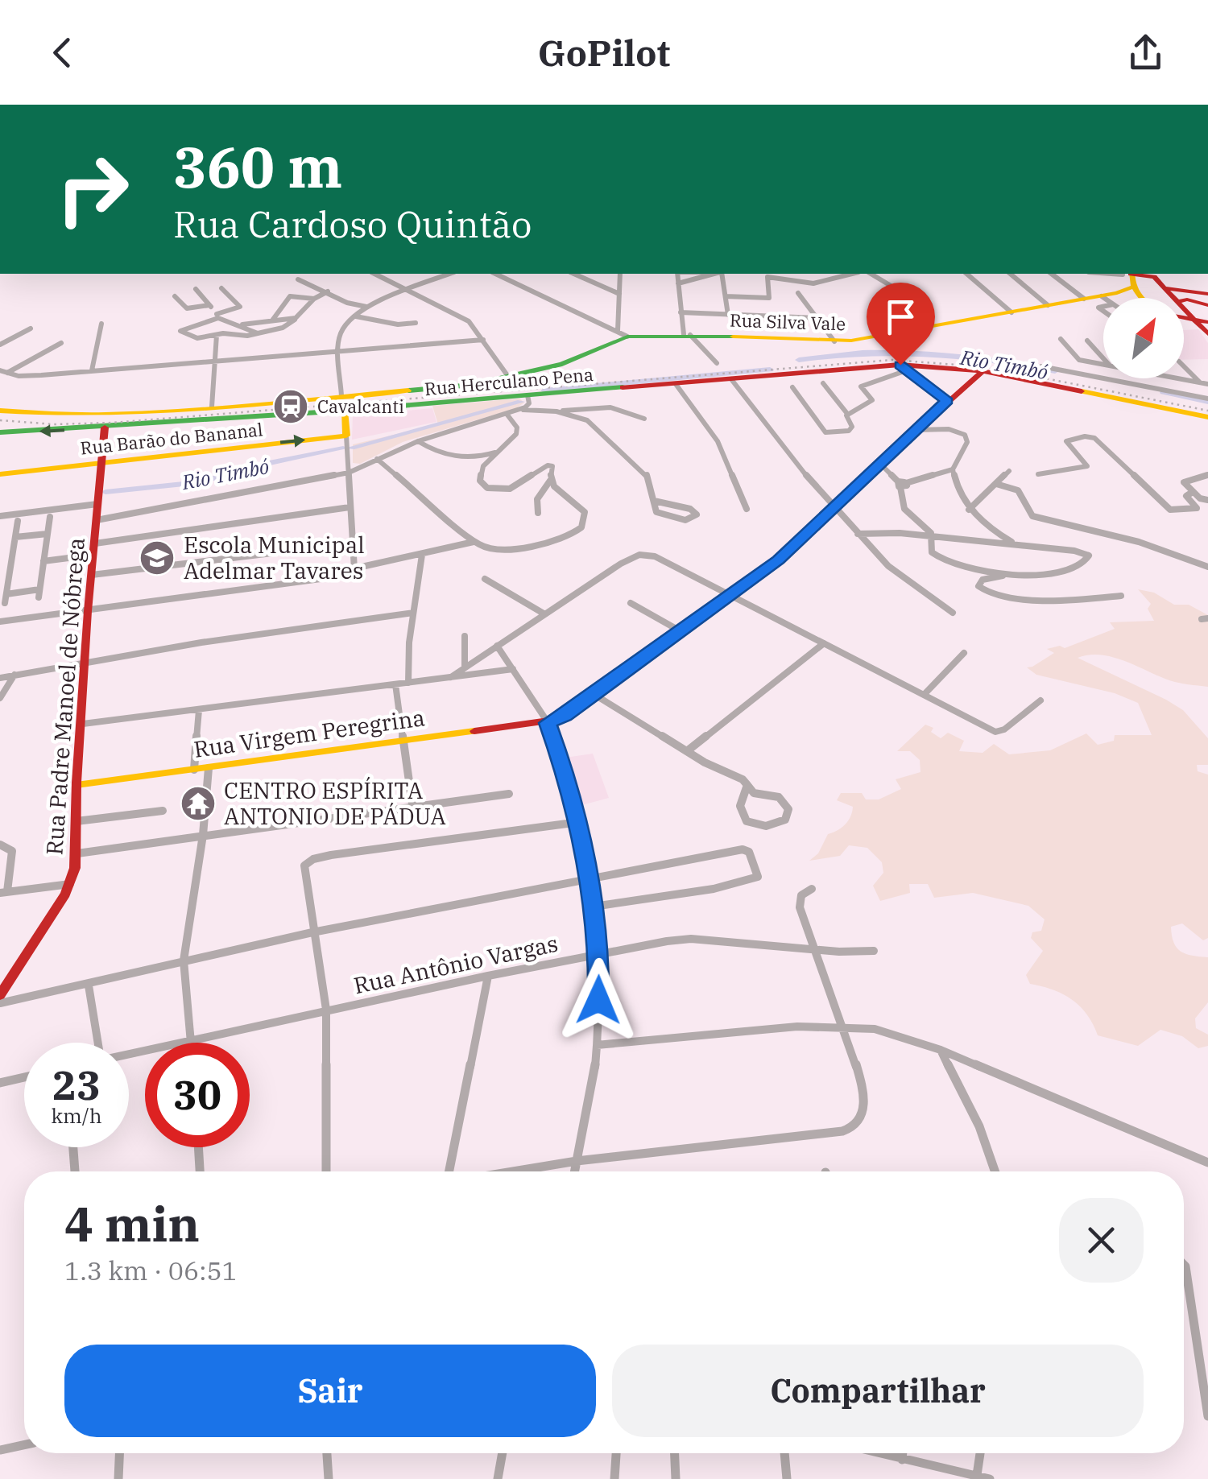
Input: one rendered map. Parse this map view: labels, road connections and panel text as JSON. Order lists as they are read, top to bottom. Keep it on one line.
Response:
{"streets":{"main road":["Rua Silva Vale","Rua Herculano Pena","Rua Barão do Bananal","Rua Padre Manoel de Nóbrega","Rua Virgem Peregrina"],"street":["Rua Antônio Vargas"]},"crossings":[["Rua Herculano Pena","Rua Padre Manoel de Nóbrega"],["Rua Barão do Bananal","Rua Padre Manoel de Nóbrega"],["Rua Padre Manoel de Nóbrega","Rua Virgem Peregrina"]],"one_way":["Rua Barão do Bananal"],"water":["Rio Timbó"],"places":{"station":["Cavalcanti"],"school or university":["Escola Municipal Adelmar Tavares"],"temple":["CENTRO ESPÍRITA ANTONIO DE PÁDUA"]},"north":"top right","page":{"header":"GoPilot","turn":["360 m","Rua Cardoso Quintão"],"speed":"23 km/h","limit":"30","heading":["4 min","1.3 km · 06:51"],"buttons":["Sair","Compartilhar"]}}
